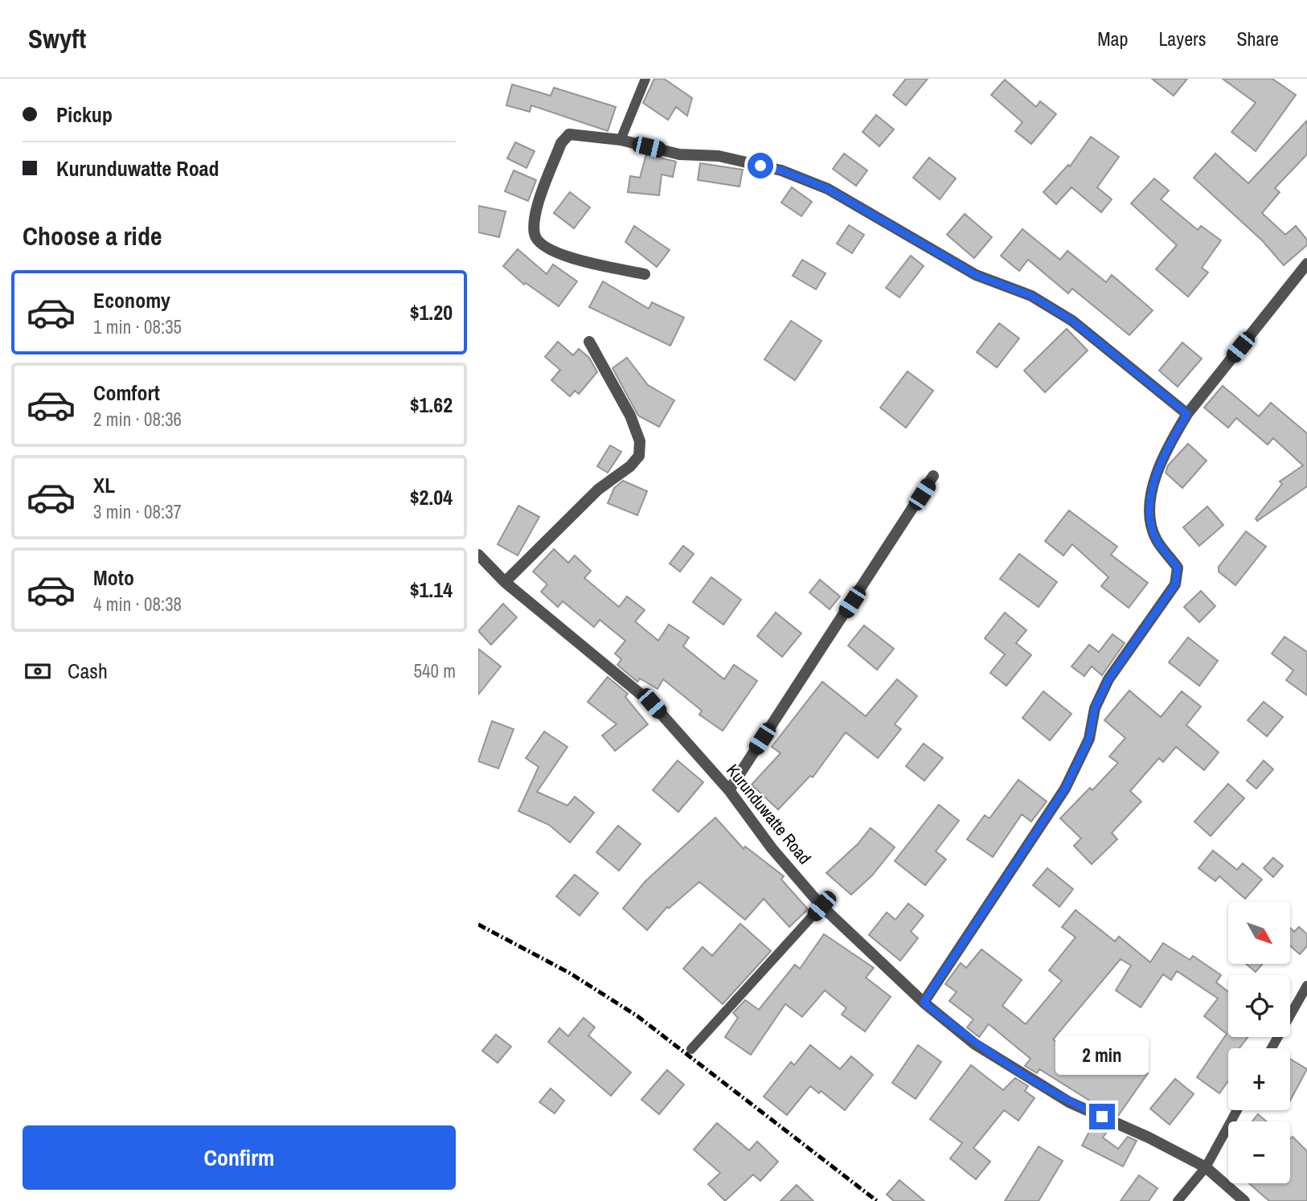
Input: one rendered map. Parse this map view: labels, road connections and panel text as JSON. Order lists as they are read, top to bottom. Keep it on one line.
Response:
{"streets":{"street":["Kurunduwatte Road"]},"north":"bottom right","page":{"header":"Swyft","nav":["Map","Layers","Share"],"banner":["Pickup","Kurunduwatte Road"],"heading":"Choose a ride","list":[{"name":"Economy","note":"1 min · 08:35","value":"$1.20"},{"name":"Comfort","note":"2 min · 08:36","value":"$1.62"},{"name":"XL","note":"3 min · 08:37","value":"$2.04"},{"name":"Moto","note":"4 min · 08:38","value":"$1.14"}],"pay":["Cash","540 m"],"map_buttons":["+","−"],"bubble":"2 min","buttons":"Confirm"}}
